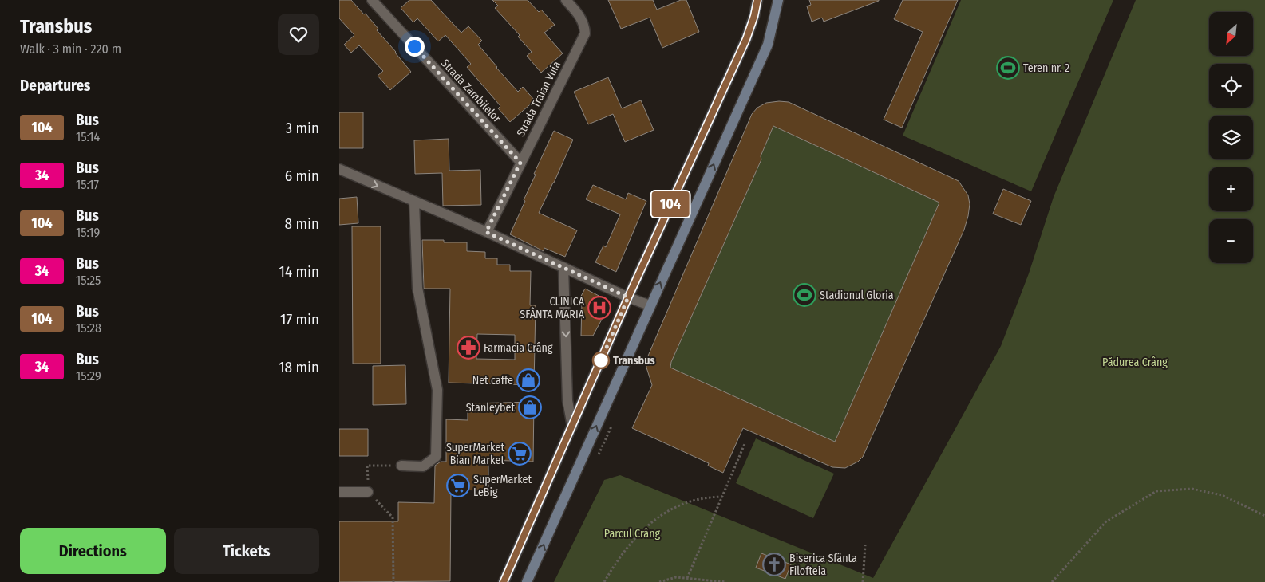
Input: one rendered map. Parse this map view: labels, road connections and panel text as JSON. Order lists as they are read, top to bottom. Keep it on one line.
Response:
{"streets":{"street":["Strada Zambilelor","Strada Traian Vuia"]},"crossings":[["Strada Zambilelor","Strada Traian Vuia"]],"parks":["Pădurea Crâng","Parcul Crâng"],"places":{"sports":["Teren nr. 2","Stadionul Gloria"],"hospital":["CLINICA SFÂNTA MARIA"],"pharmacy":["Farmacia Crâng"],"other":["Transbus"],"shop":["Net caffe","Stanleybet"],"supermarket":["SuperMarket Bian Market","SuperMarket LeBig"],"church":["Biserica Sfânta Filofteia"]},"lines":["bus line 104"],"north":"bottom left","page":{"heading":[["Transbus","Walk · 3 min · 220 m"],"Departures"],"on_map":"104","map_buttons":["+","−"],"list":[{"mark":"104","name":"Bus","note":"15:14","value":"3 min"},{"mark":"34","name":"Bus","note":"15:17","value":"6 min"},{"mark":"104","name":"Bus","note":"15:19","value":"8 min"},{"mark":"34","name":"Bus","note":"15:25","value":"14 min"},{"mark":"104","name":"Bus","note":"15:28","value":"17 min"},{"mark":"34","name":"Bus","note":"15:29","value":"18 min"}],"buttons":["Directions","Tickets"]}}
